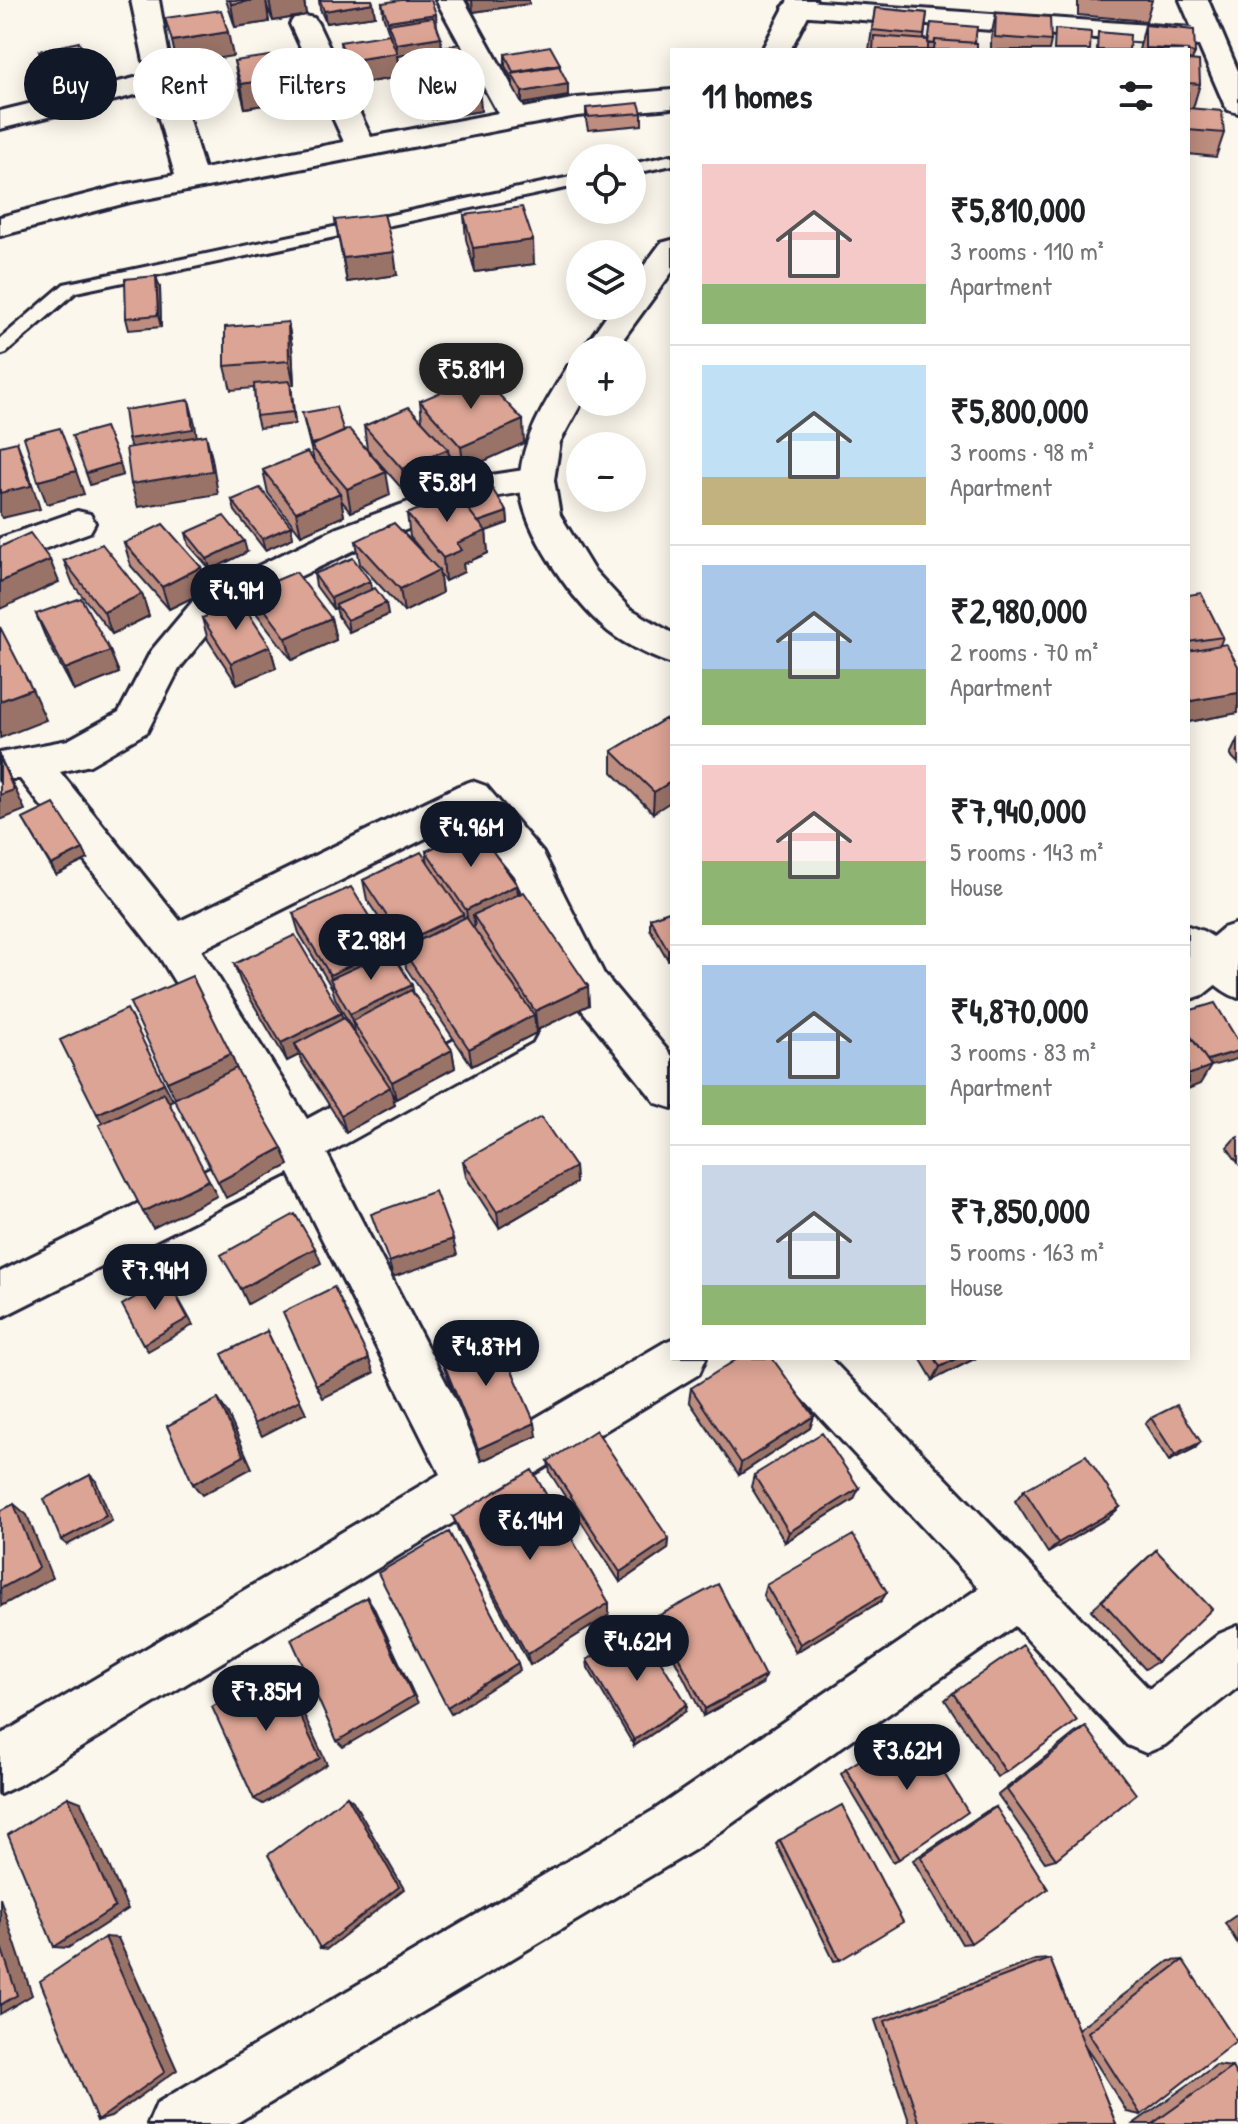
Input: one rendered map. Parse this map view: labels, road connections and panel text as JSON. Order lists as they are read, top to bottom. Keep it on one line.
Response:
{"page":{"chip":["Buy","Rent","Filters","New"],"heading":"11 homes","map_buttons":["+","−"],"list":[{"name":"₹5,810,000","note":"3 rooms · 110 m² · Apartment"},{"name":"₹5,800,000","note":"3 rooms · 98 m² · Apartment"},{"name":"₹2,980,000","note":"2 rooms · 70 m² · Apartment"},{"name":"₹7,940,000","note":"5 rooms · 143 m² · House"},{"name":"₹4,870,000","note":"3 rooms · 83 m² · Apartment"},{"name":"₹7,850,000","note":"5 rooms · 163 m² · House"}],"price":["₹5.81M","₹5.8M","₹4.9M","₹4.96M","₹2.98M","₹7.94M","₹4.87M","₹6.14M","₹4.62M","₹7.85M","₹3.62M"]}}
